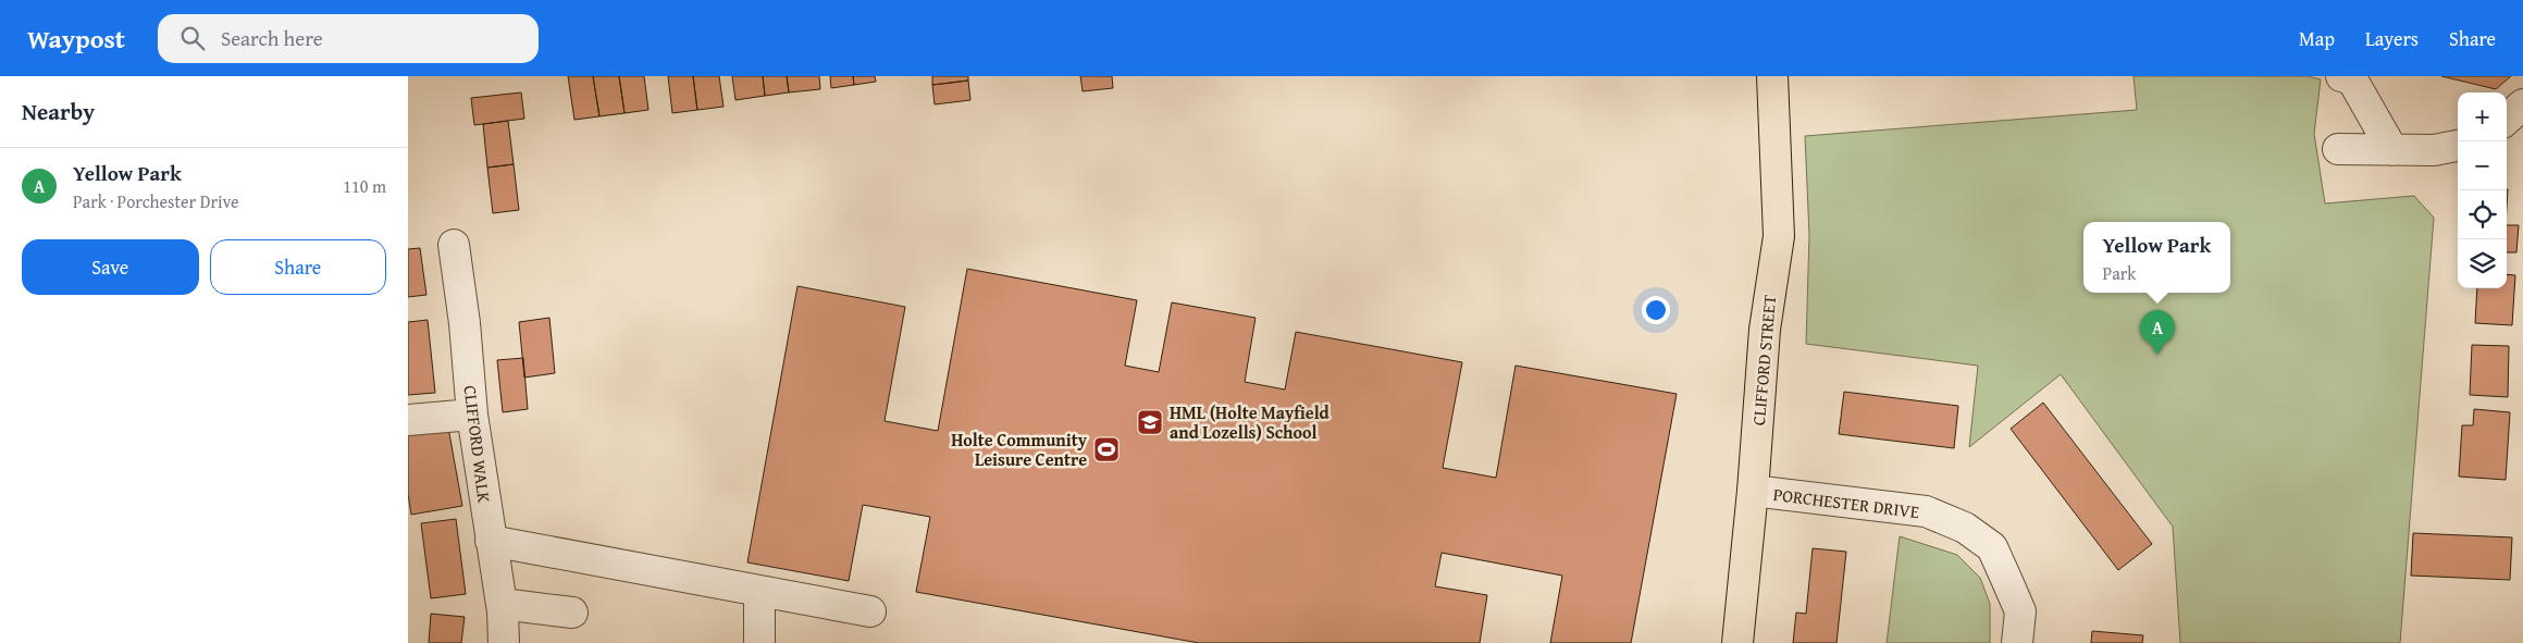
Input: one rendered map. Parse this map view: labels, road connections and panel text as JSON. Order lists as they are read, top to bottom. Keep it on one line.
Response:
{"streets":{"main road":["CLIFFORD STREET"],"street":["CLIFFORD WALK","PORCHESTER DRIVE"]},"crossings":[["CLIFFORD STREET","PORCHESTER DRIVE"]],"places":{"school or university":["HML (Holte Mayfield and Lozells) School"],"sports":["Holte Community Leisure Centre"]},"page":{"header":"Waypost","search":"Search here","nav":["Map","Layers","Share"],"heading":"Nearby","map_buttons":["+","−"],"list":[{"mark":"A","name":"Yellow Park","note":"Park · Porchester Drive","value":"110 m"}],"popup":["Yellow Park","Park"],"buttons":["Save","Share"],"pins":"A"}}
